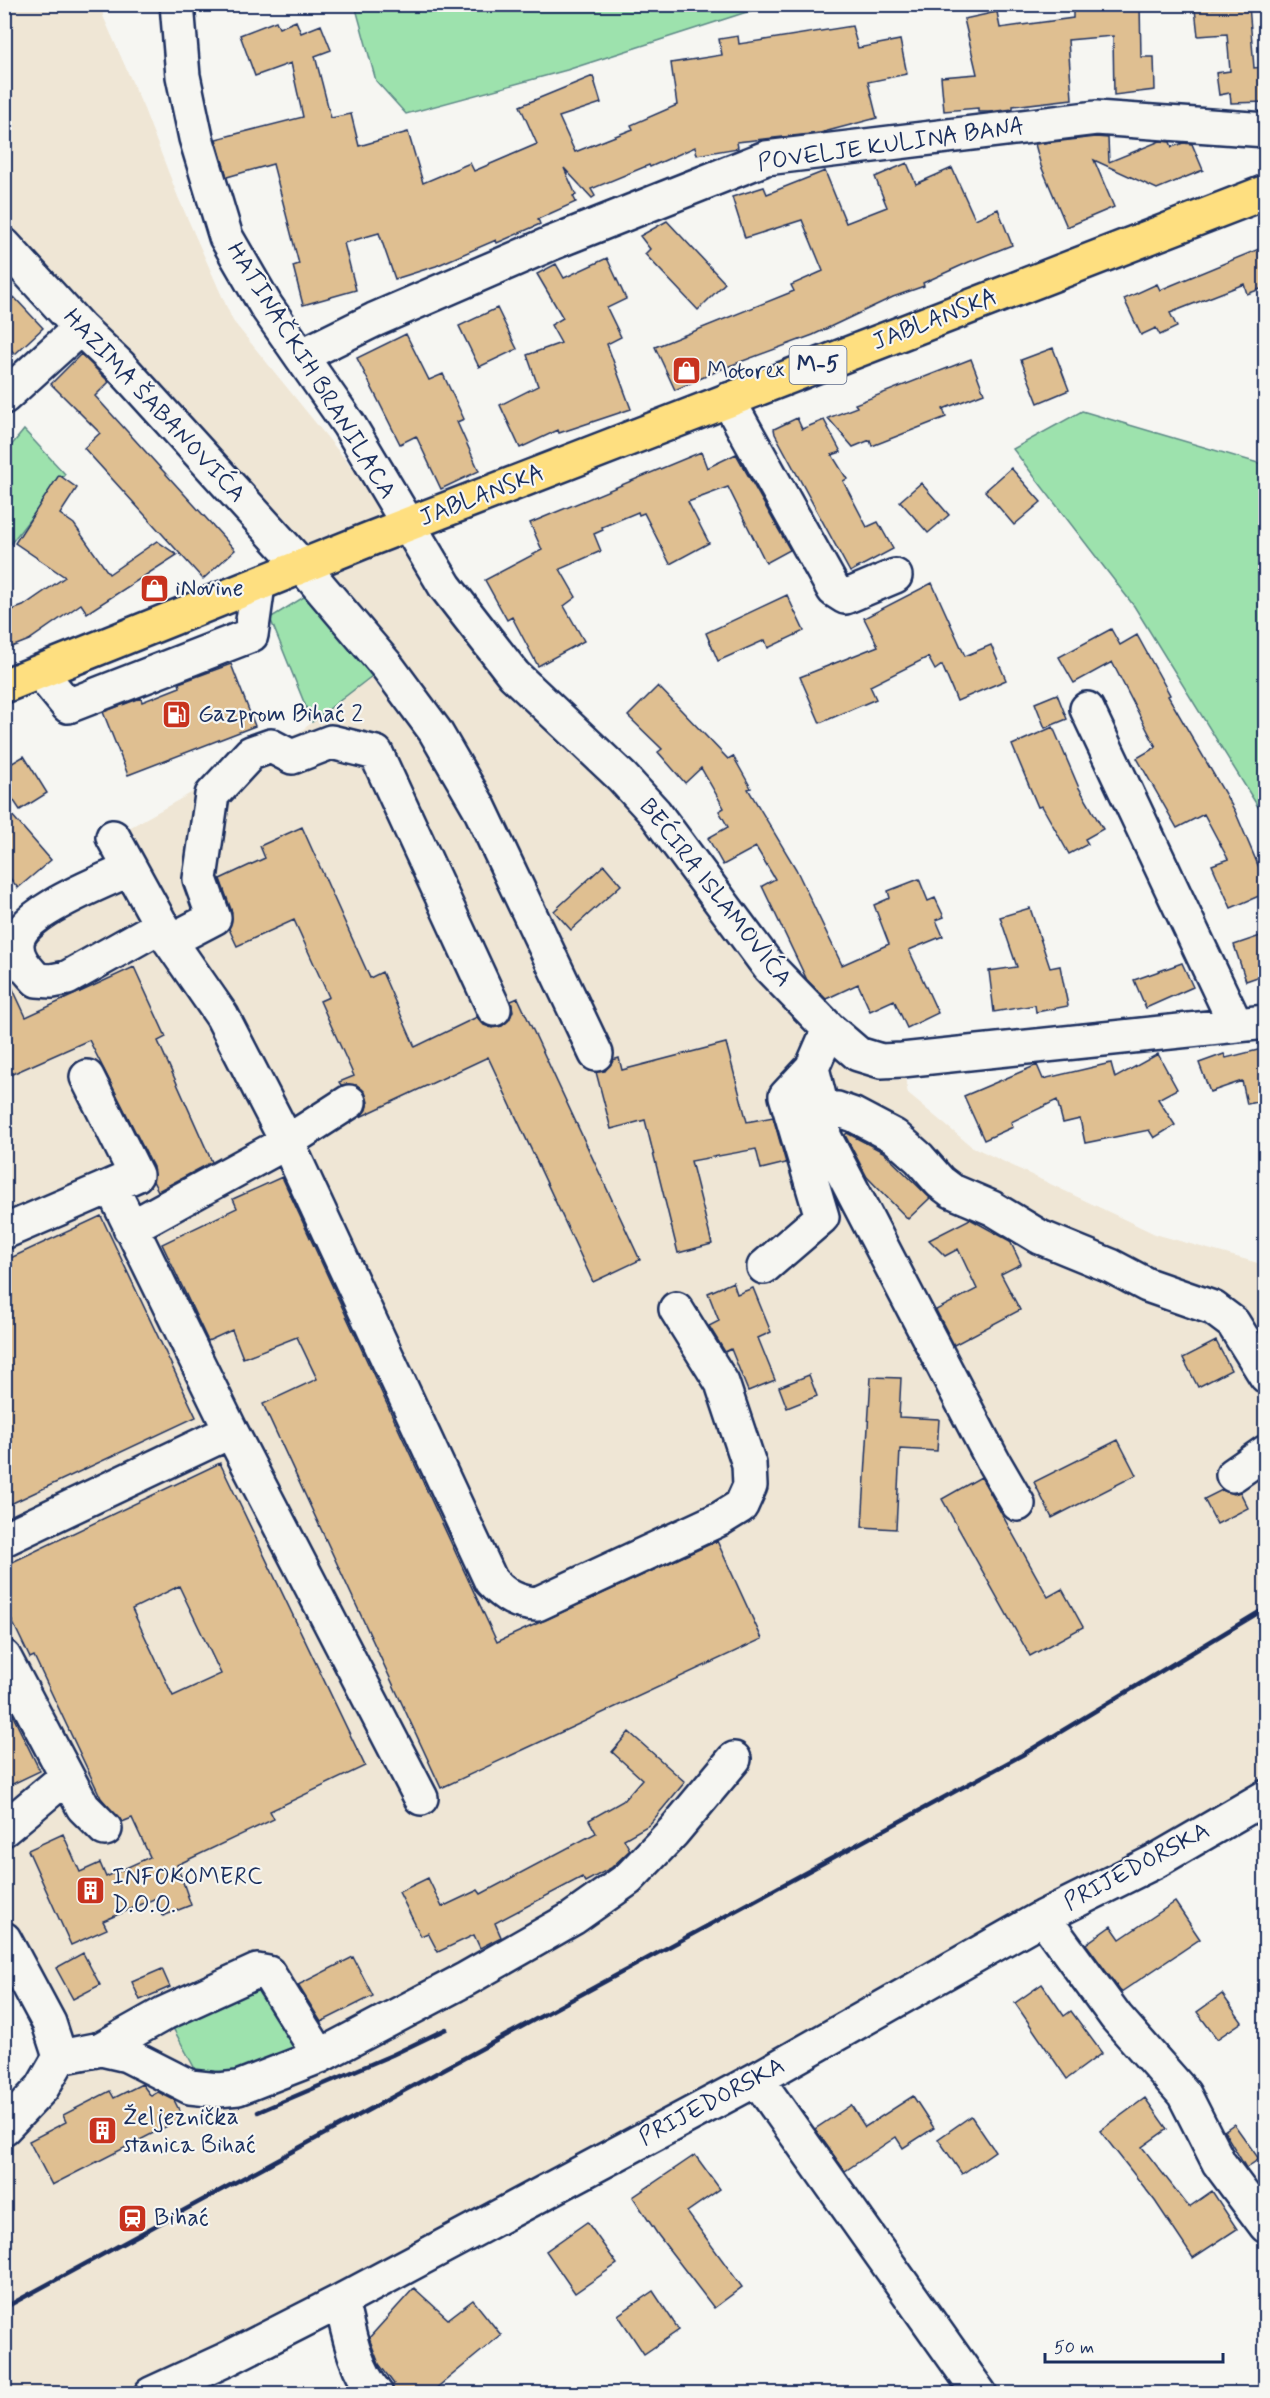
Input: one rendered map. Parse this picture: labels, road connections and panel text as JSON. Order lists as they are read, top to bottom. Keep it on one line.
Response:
{"streets":{"main road":["JABLANSKA","M-5"],"street":["POVELJE KULINA BANA","HATINAČKIH BRANILACA","HAZIMA ŠABANOVIĆA","BEĆIRA ISLAMOVIĆA","PRIJEDORSKA"]},"crossings":[["POVELJE KULINA BANA","HATINAČKIH BRANILACA"],["JABLANSKA","M-5"],["JABLANSKA","HATINAČKIH BRANILACA"],["JABLANSKA","HAZIMA ŠABANOVIĆA"],["JABLANSKA","BEĆIRA ISLAMOVIĆA"],["M-5","HAZIMA ŠABANOVIĆA"],["HATINAČKIH BRANILACA","BEĆIRA ISLAMOVIĆA"]],"places":{"shop":["Motorex","iNovine"],"fuel station":["Gazprom Bihać 2"],"building":["INFOKOMERC D.O.O.","Željeznička stanica Bihać"],"station":["Bihać"]},"scale_bar":"50 m"}
